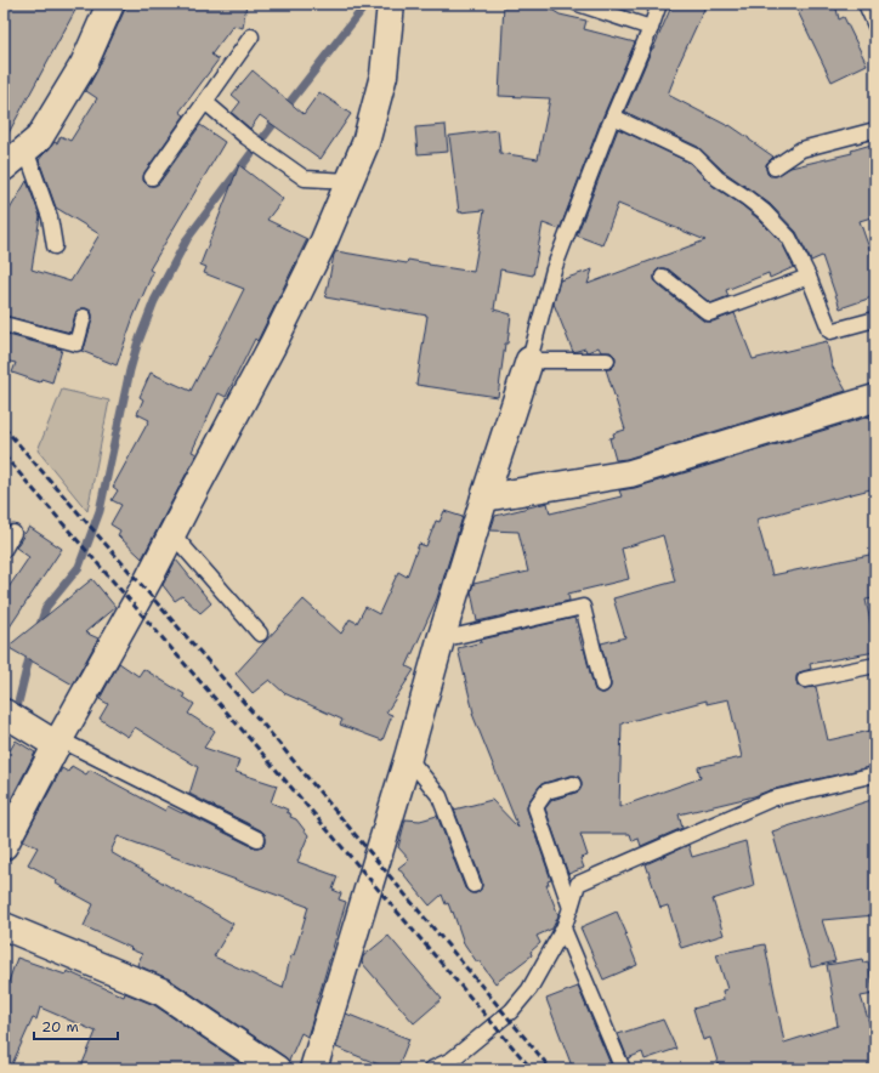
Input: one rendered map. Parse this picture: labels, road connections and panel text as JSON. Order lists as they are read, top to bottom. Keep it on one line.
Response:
{"scale_bar":"20 m"}
